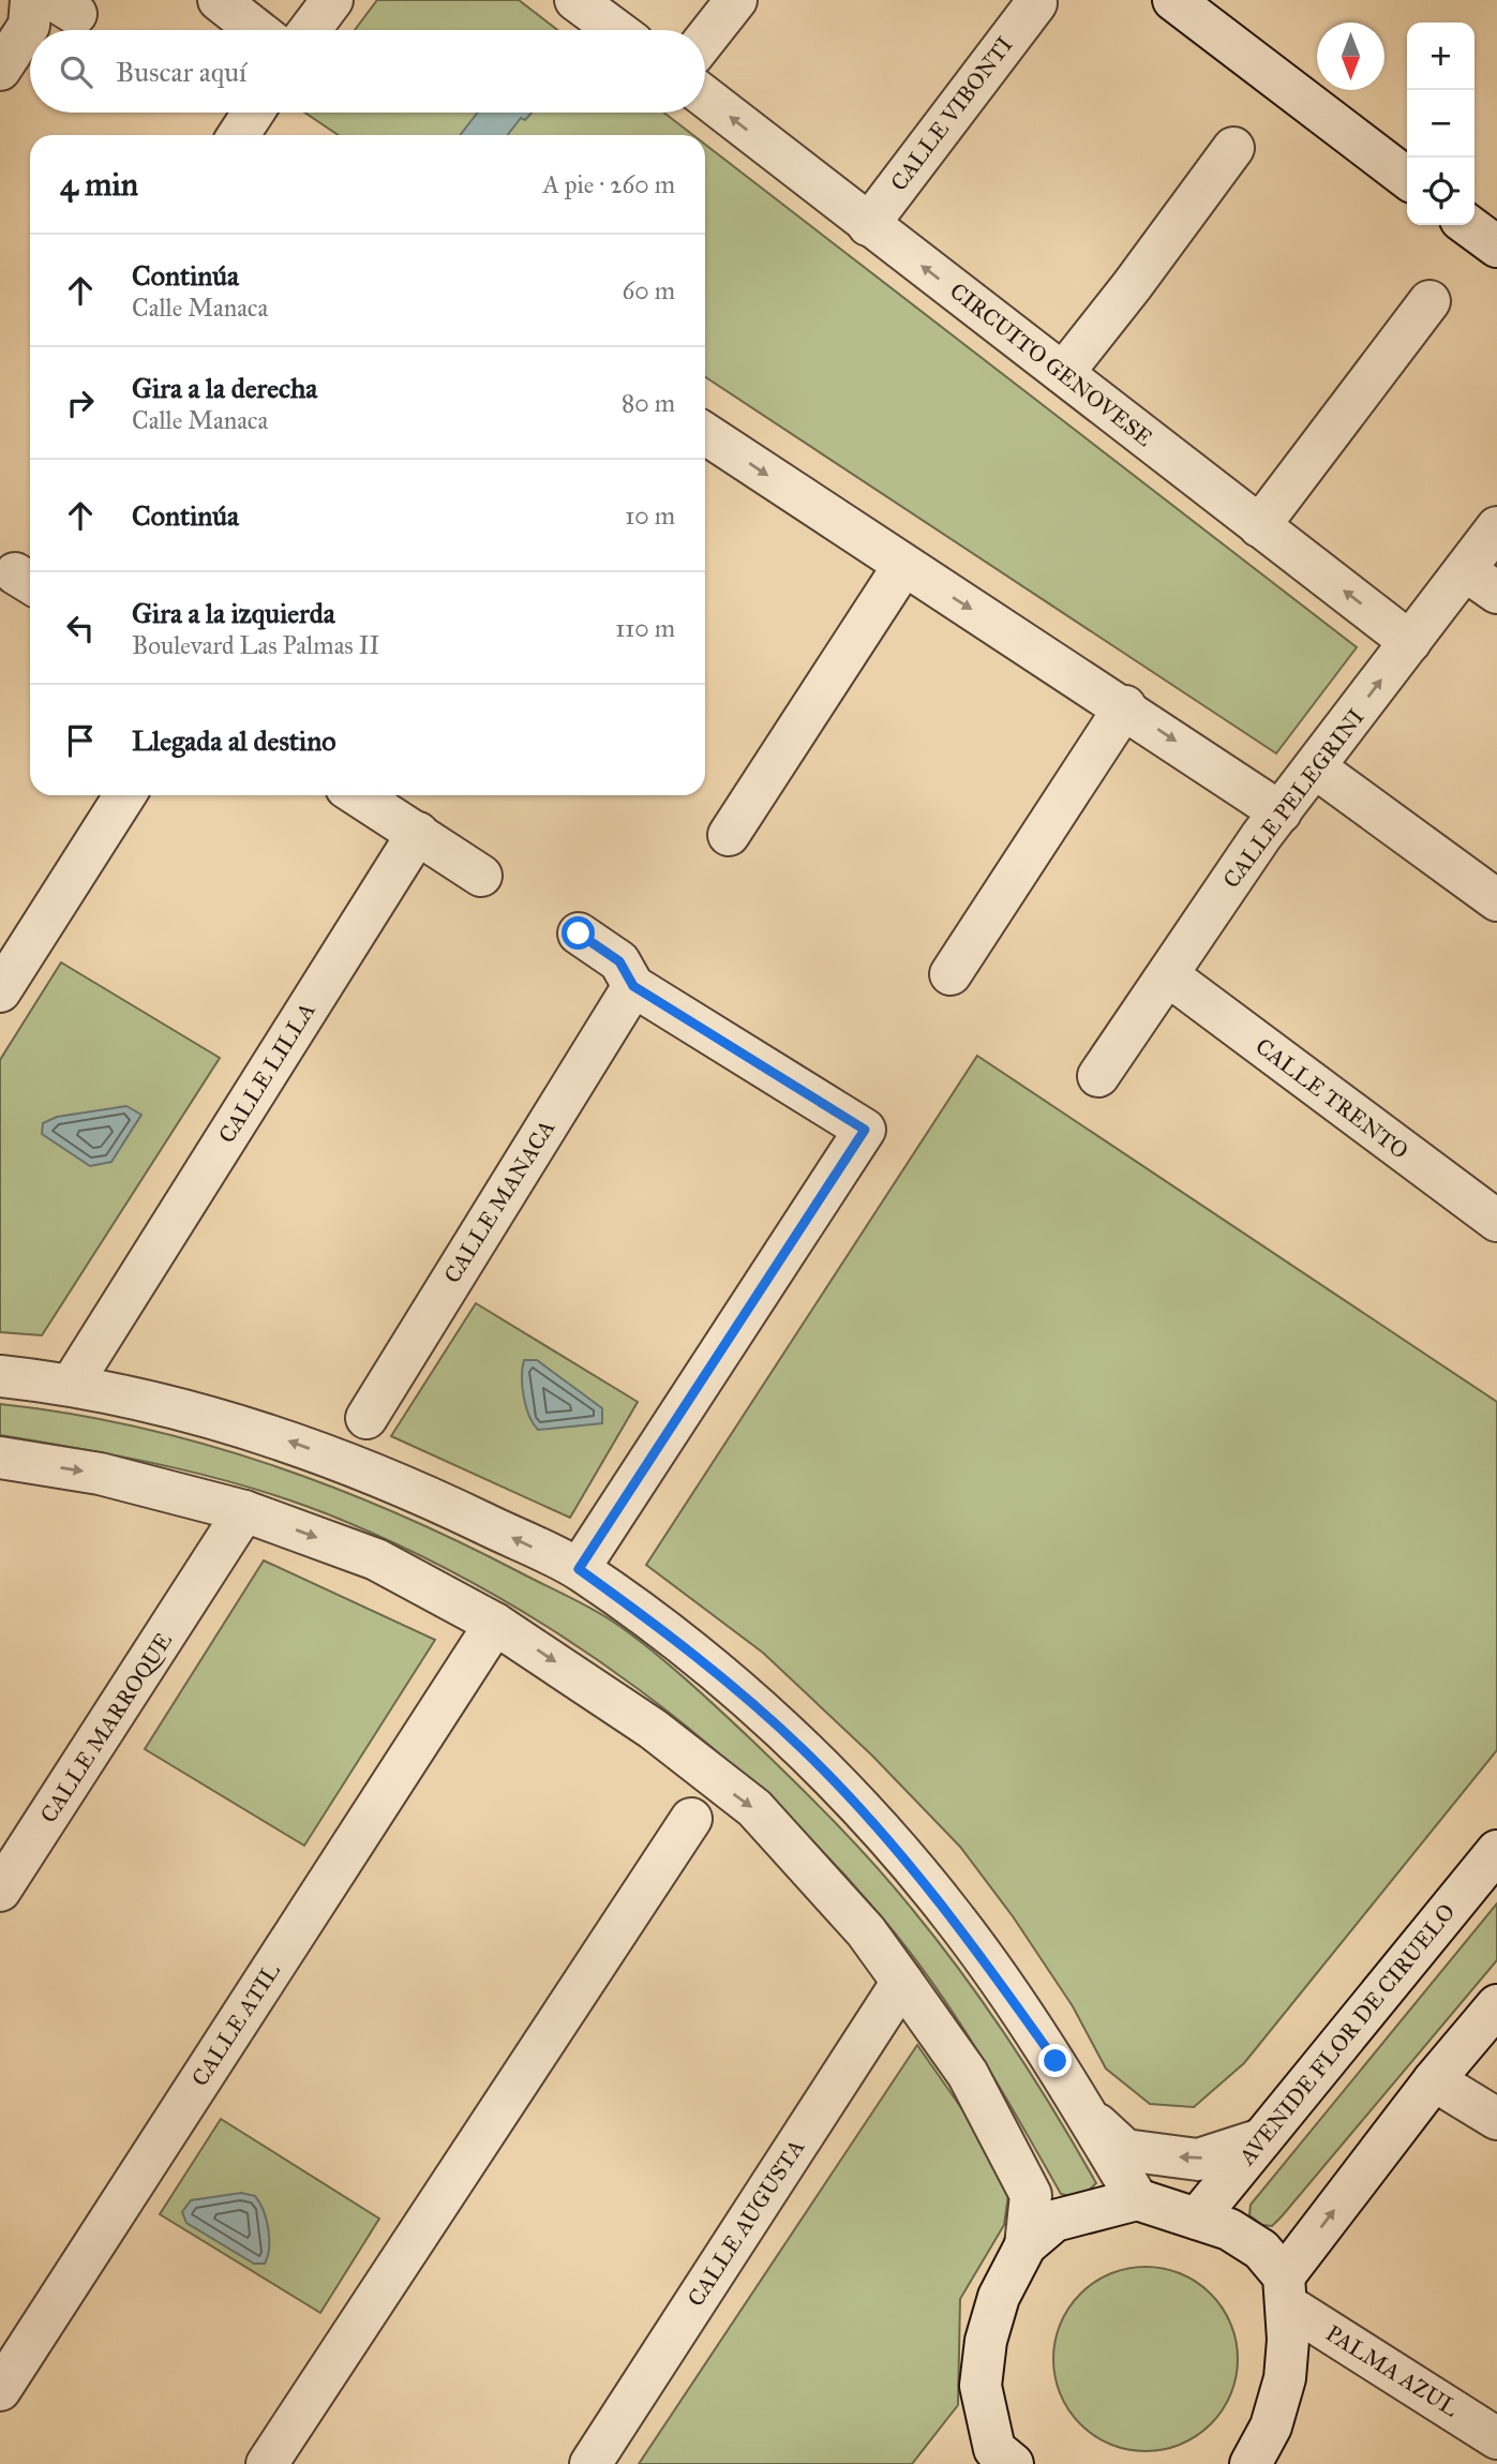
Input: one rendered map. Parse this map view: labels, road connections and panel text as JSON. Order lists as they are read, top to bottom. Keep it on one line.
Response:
{"streets":{"street":["CALLE VIBONTI","CIRCUITO GENOVESE","CALLE PELEGRINI","CALLE LILLA","CALLE TRENTO","CALLE MANACA","CALLE MARROQUE","CALLE ATIL","AVENIDE FLOR DE CIRUELO","CALLE AUGUSTA","PALMA AZUL"]},"crossings":[["CALLE VIBONTI","CIRCUITO GENOVESE"],["CIRCUITO GENOVESE","CALLE PELEGRINI"],["CALLE PELEGRINI","CALLE TRENTO"],["AVENIDE FLOR DE CIRUELO","PALMA AZUL"]],"north":"bottom","page":{"map_buttons":["+","−"],"search":"Buscar aquí","heading":["4 min","A pie · 260 m"],"list":[["Continúa","Calle Manaca","60 m"],["Gira a la derecha","Calle Manaca","80 m"],["Continúa","10 m"],["Gira a la izquierda","Boulevard Las Palmas II","110 m"],"Llegada al destino"]}}
